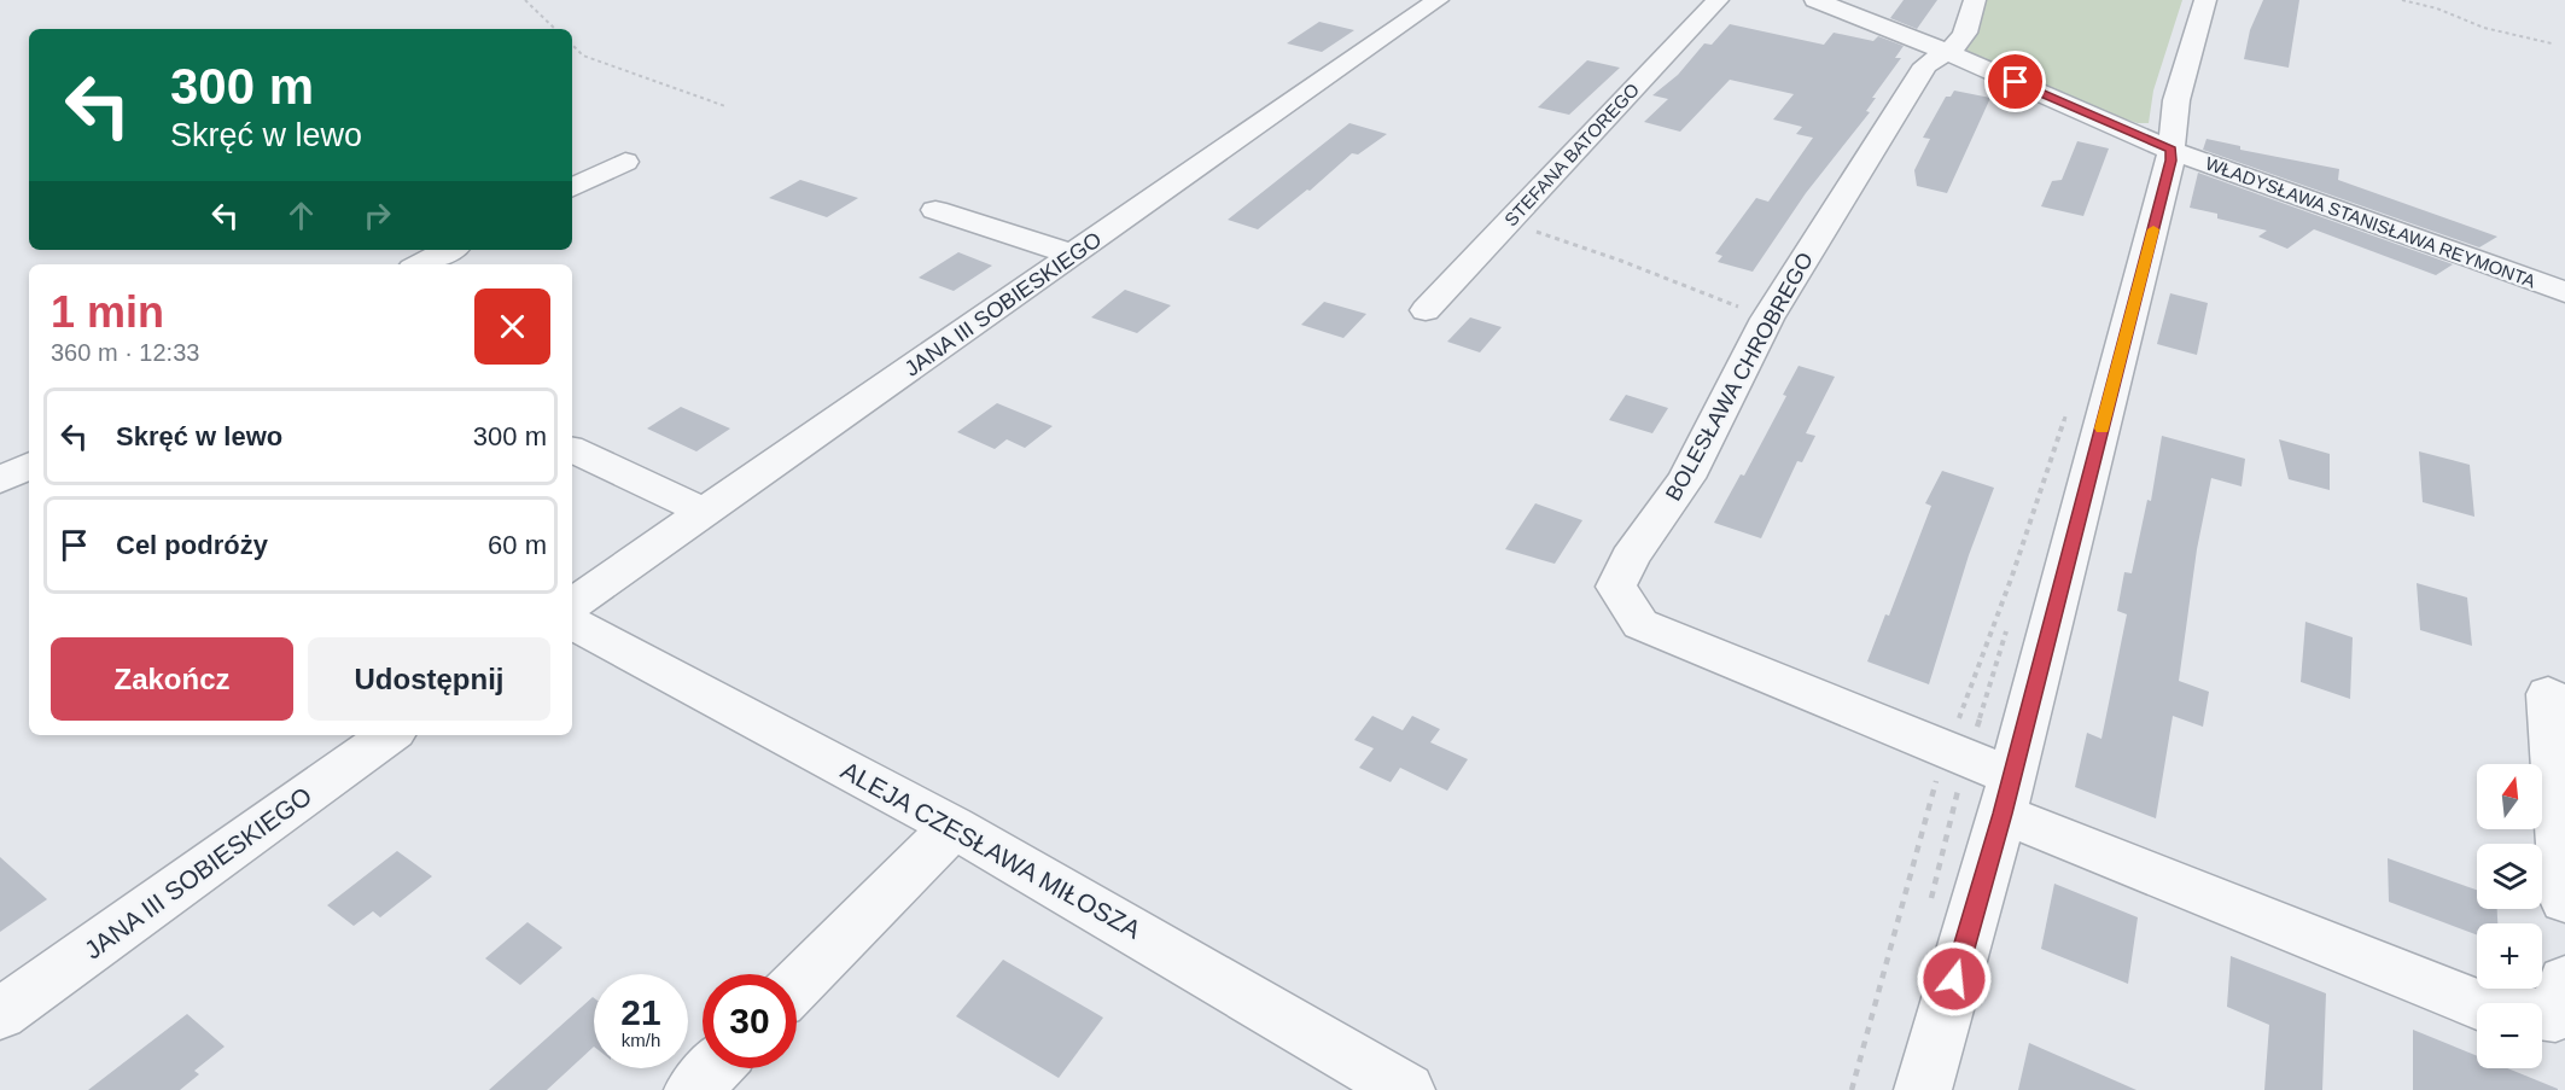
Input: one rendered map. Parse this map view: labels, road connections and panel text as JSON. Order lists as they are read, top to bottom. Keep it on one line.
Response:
{"streets":{"street":["STEFANA BATOREGO","WŁADYSŁAWA STANISŁAWA REYMONTA","JANA III SOBIESKIEGO","BOLESŁAWA CHROBREGO","ALEJA CZESŁAWA MIŁOSZA"]},"crossings":[["WŁADYSŁAWA STANISŁAWA REYMONTA","BOLESŁAWA CHROBREGO"]],"north":"top","page":{"turn":["300 m","Skręć w lewo"],"heading":["1 min","360 m · 12:33"],"list":[{"name":"Skręć w lewo","value":"300 m"},{"name":"Cel podróży","value":"60 m"}],"buttons":["Zakończ","Udostępnij"],"map_buttons":["+","−"],"speed":"21 km/h","limit":"30"}}
